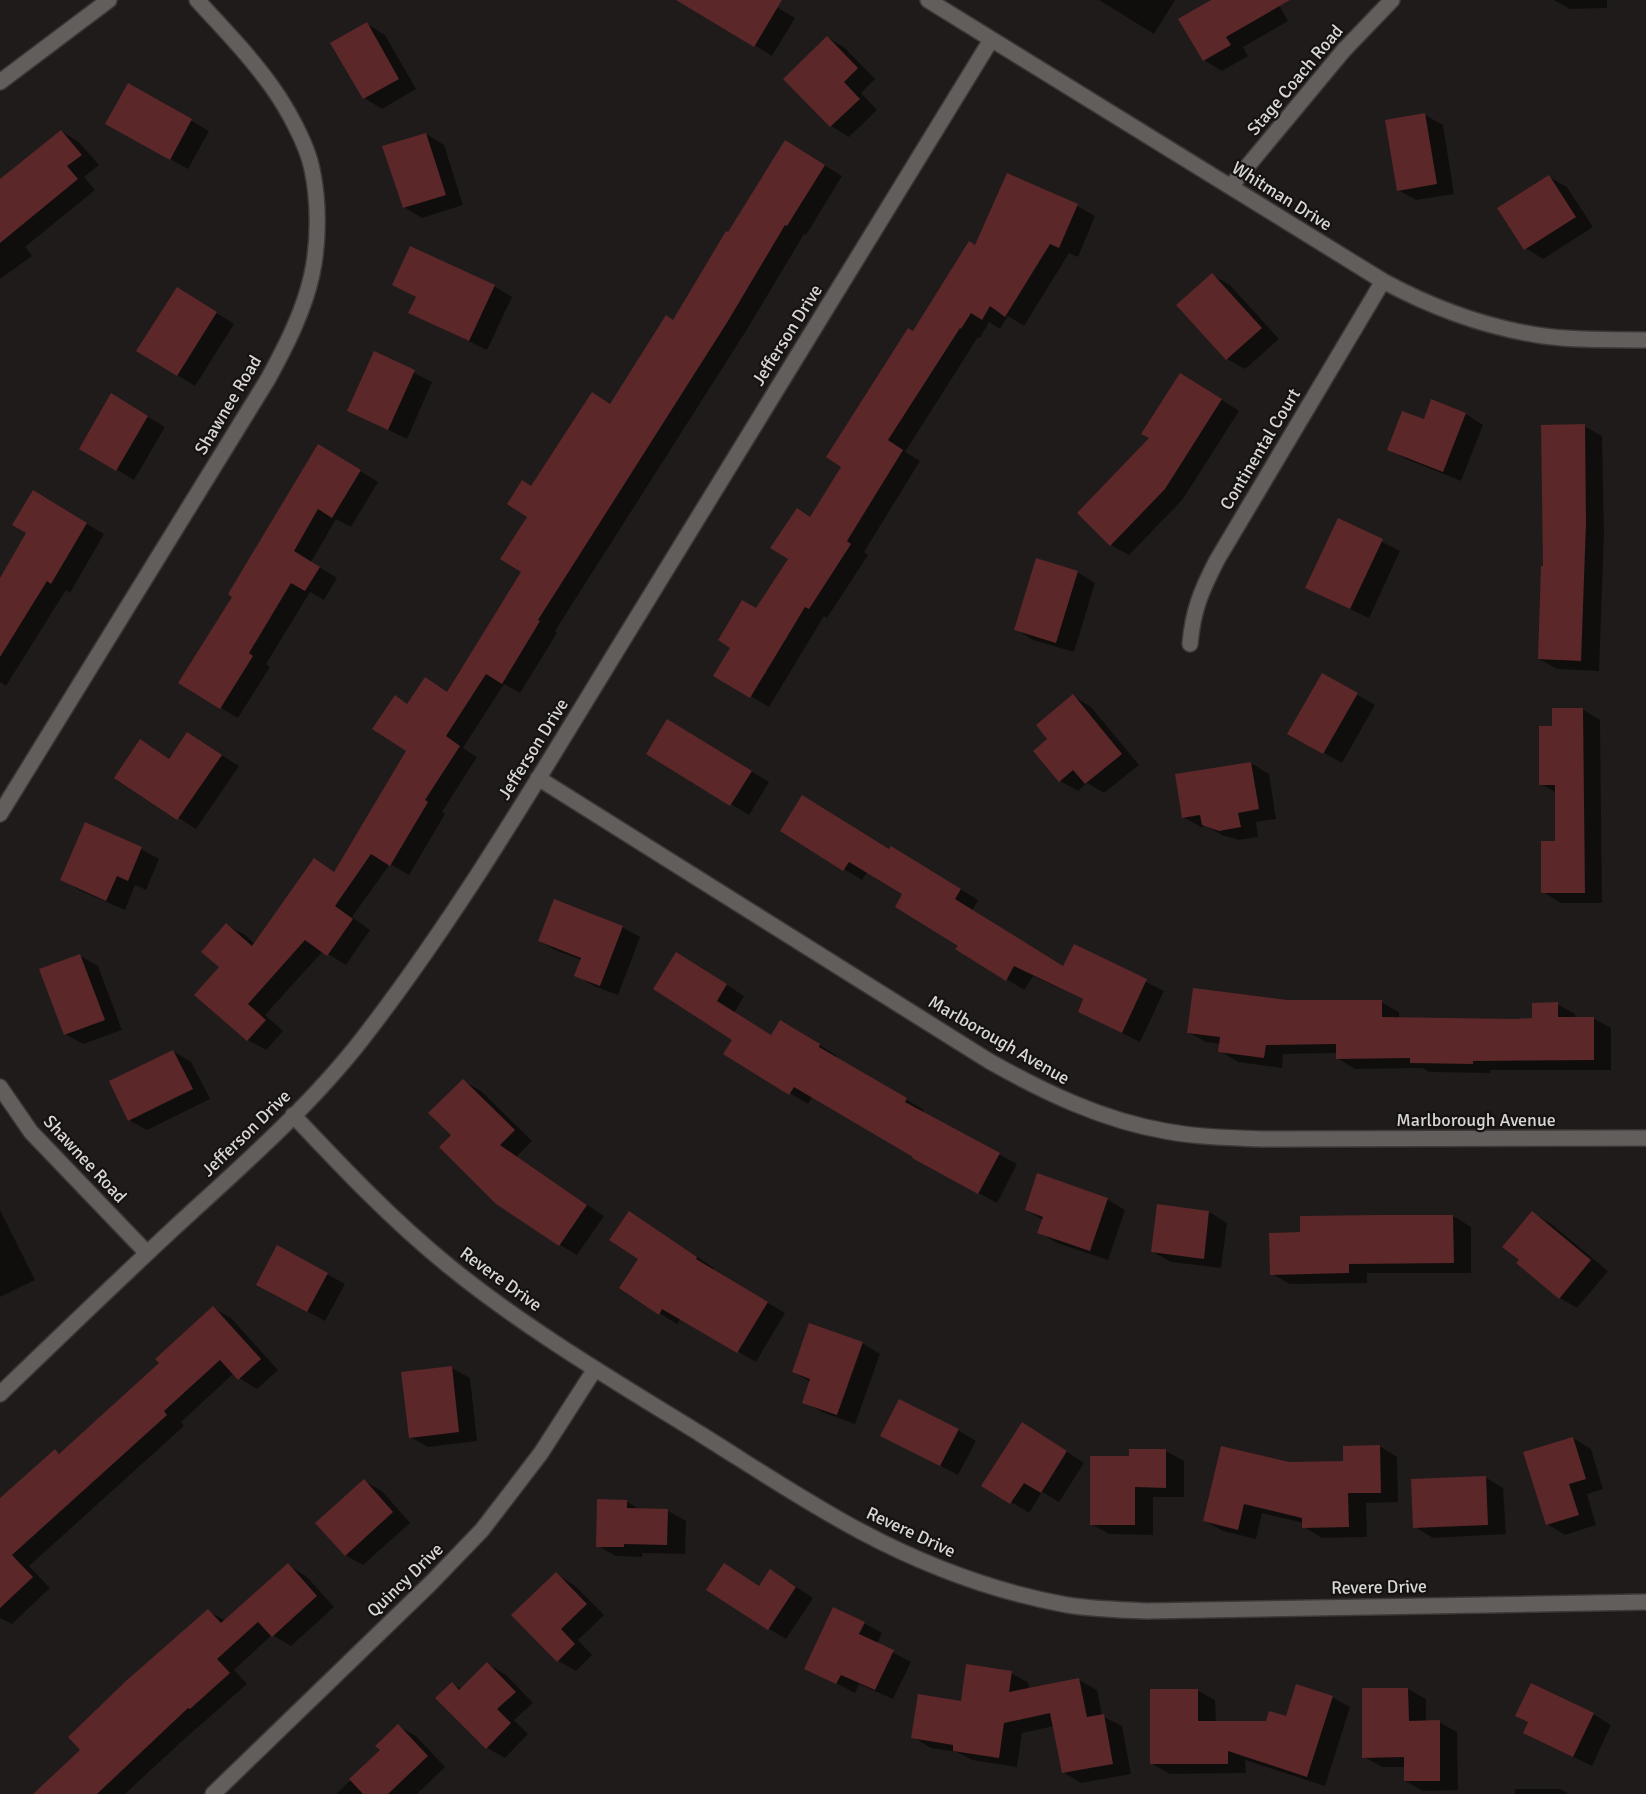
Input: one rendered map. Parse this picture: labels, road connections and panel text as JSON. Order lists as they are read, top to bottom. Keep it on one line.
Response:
{"streets":{"street":["Stage Coach Road","Whitman Drive","Jefferson Drive","Shawnee Road","Continental Court","Marlborough Avenue","Revere Drive","Quincy Drive"]},"crossings":[["Stage Coach Road","Whitman Drive"],["Whitman Drive","Jefferson Drive"],["Whitman Drive","Continental Court"],["Jefferson Drive","Shawnee Road"],["Jefferson Drive","Marlborough Avenue"],["Jefferson Drive","Revere Drive"],["Revere Drive","Quincy Drive"]]}
